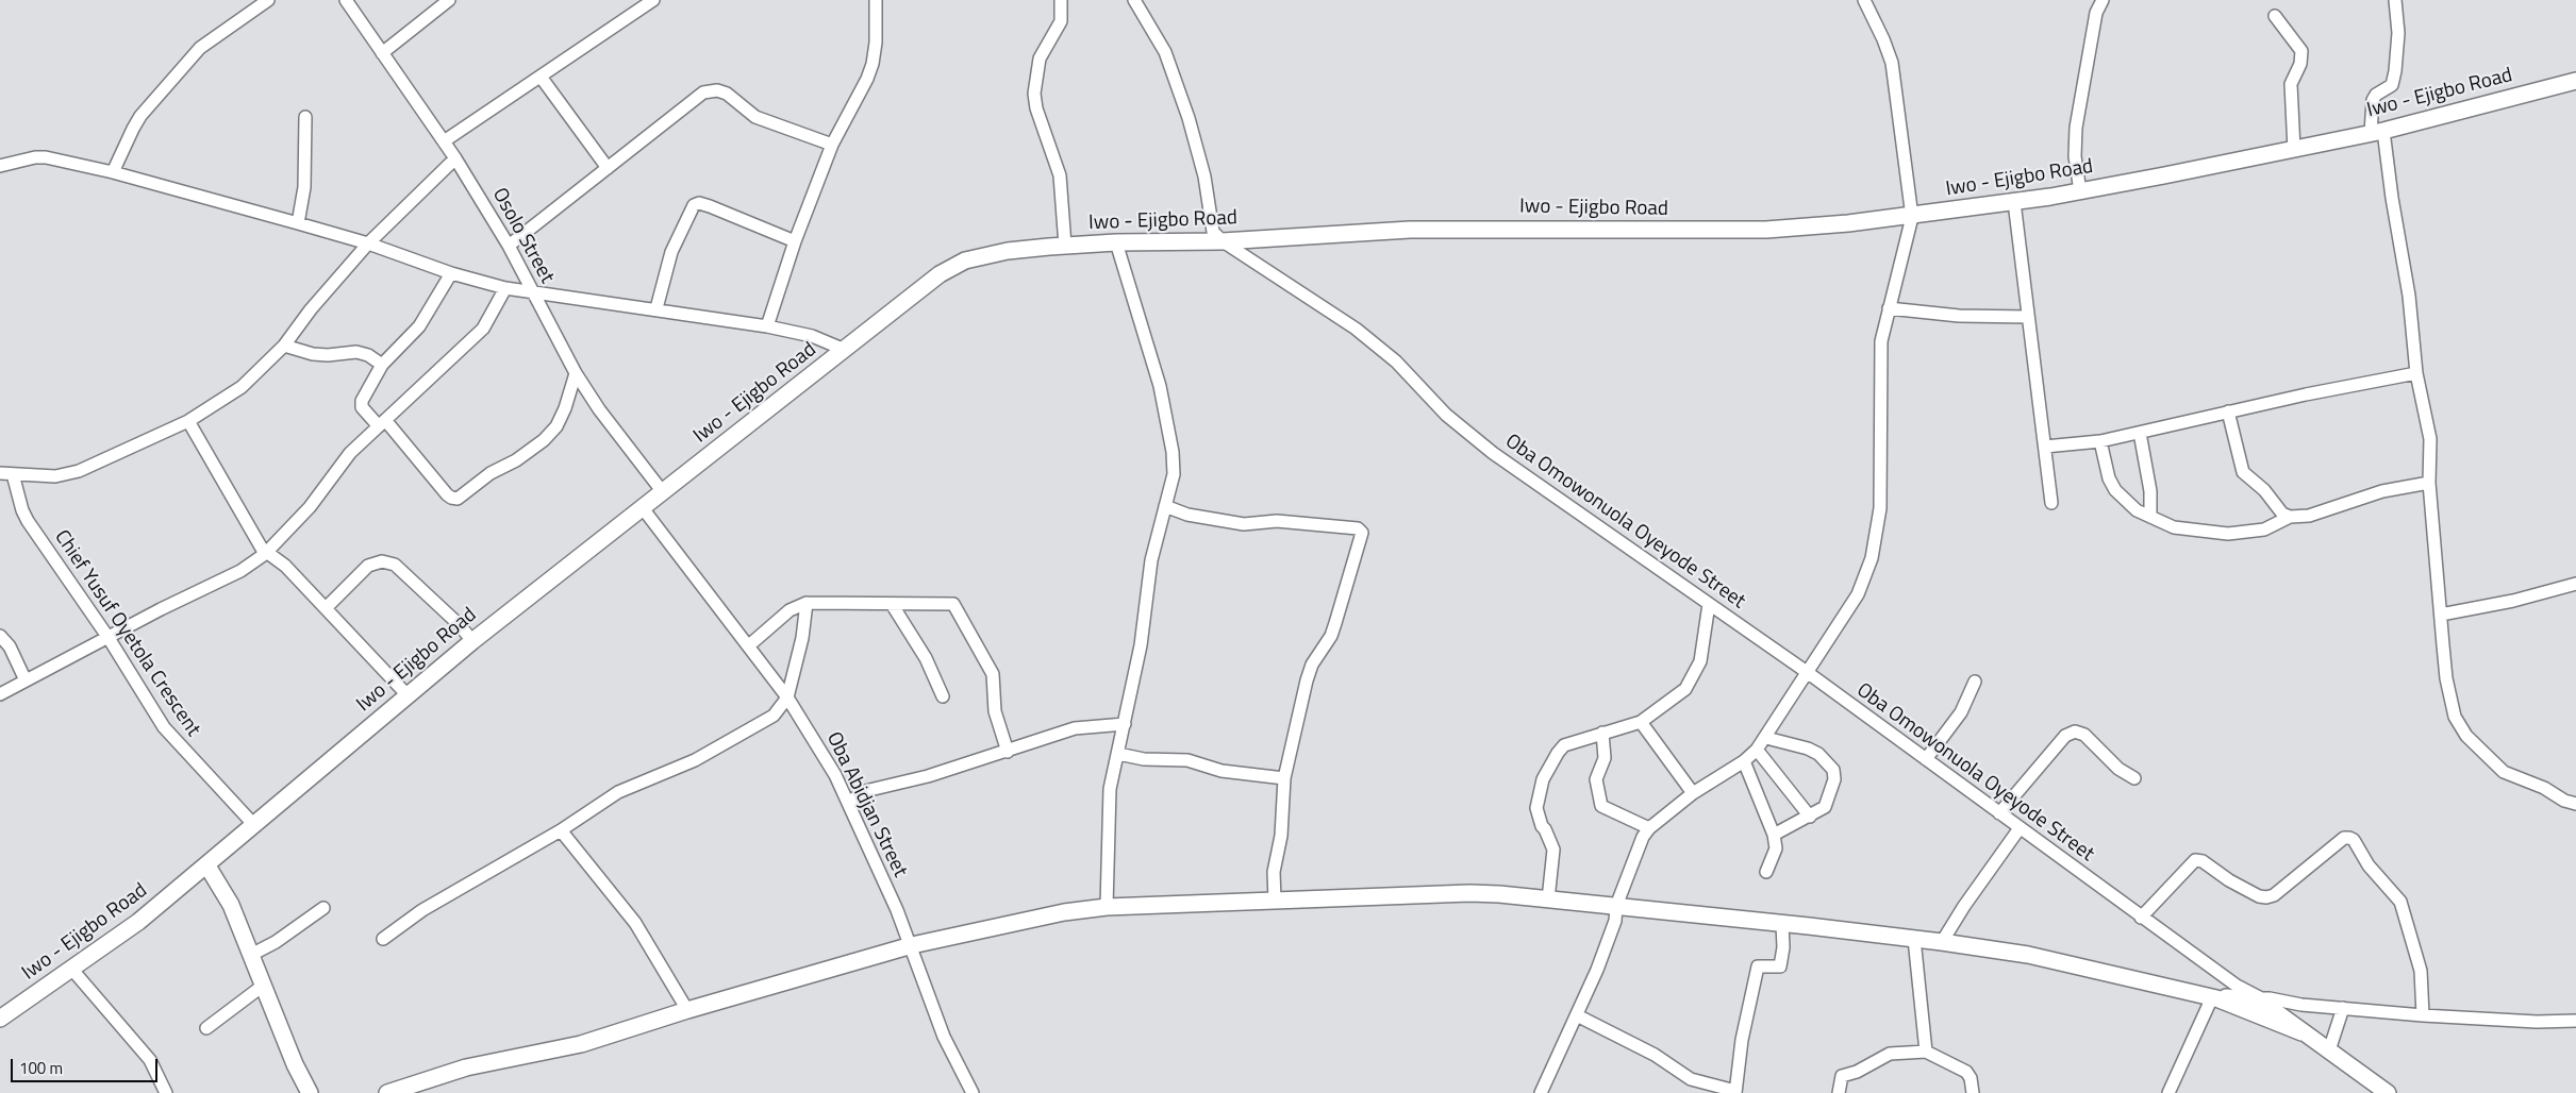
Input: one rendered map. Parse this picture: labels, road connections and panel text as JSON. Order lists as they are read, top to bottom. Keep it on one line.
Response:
{"streets":{"main road":["Iwo - Ejigbo Road"],"street":["Osolo Street","Oba Omowonuola Oyeyode Street","Chief Yusuf Oyetola Crescent","Oba Abidjan Street"]},"crossings":[["Iwo - Ejigbo Road","Osolo Street"],["Iwo - Ejigbo Road","Oba Omowonuola Oyeyode Street"],["Iwo - Ejigbo Road","Chief Yusuf Oyetola Crescent"],["Iwo - Ejigbo Road","Oba Abidjan Street"]],"scale_bar":"100 m"}
